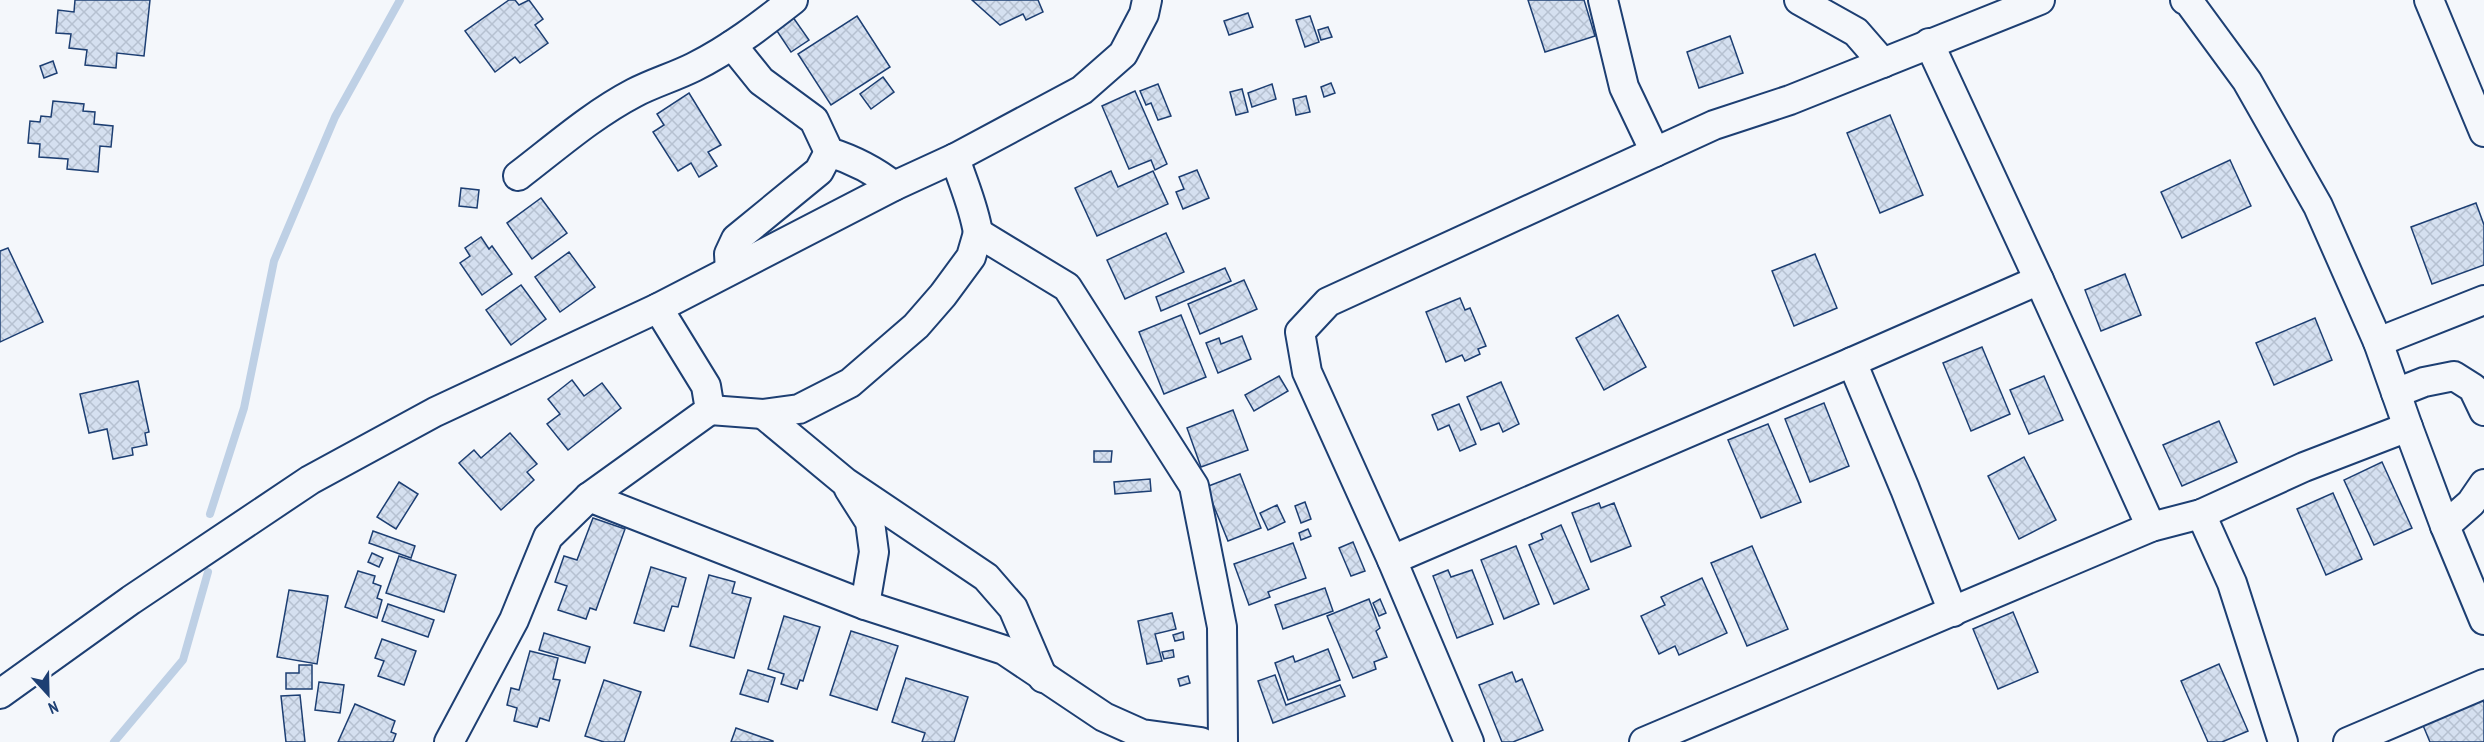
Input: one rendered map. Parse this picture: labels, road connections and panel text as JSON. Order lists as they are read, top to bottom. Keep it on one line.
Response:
{"north":"bottom"}
